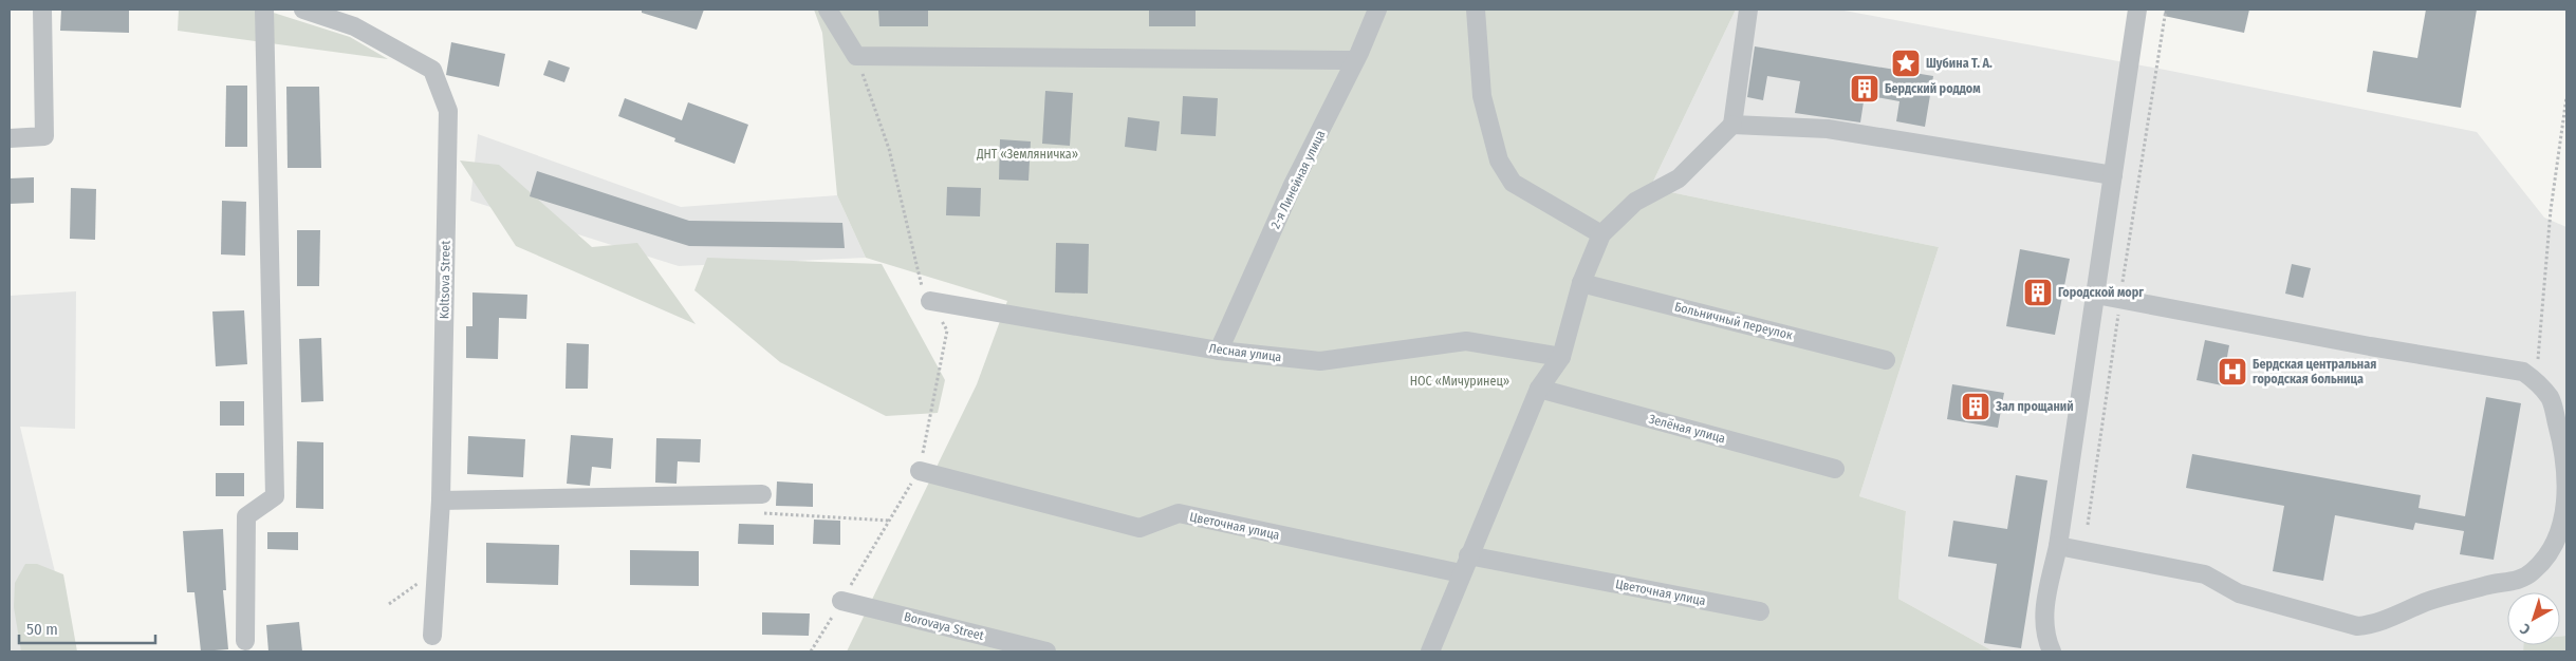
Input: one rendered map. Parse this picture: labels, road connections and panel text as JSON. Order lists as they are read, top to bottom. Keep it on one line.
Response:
{"streets":{"street":["2-я Линейная улица","Koltsova Street","Больничный переулок","Лесная улица","Зелёная улица","Цветочная улица","Borovaya Street"]},"crossings":[["2-я Линейная улица","Лесная улица"]],"parks":["ДНТ «Земляничка»","НОС «Мичуринец»"],"places":{"place":["Шубина Т. А."],"building":["Бердский роддом","Городской морг","Зал прощаний"],"hospital":["Бердская центральная городская больница"]},"scale_bar":"50 m","north":"bottom left"}
